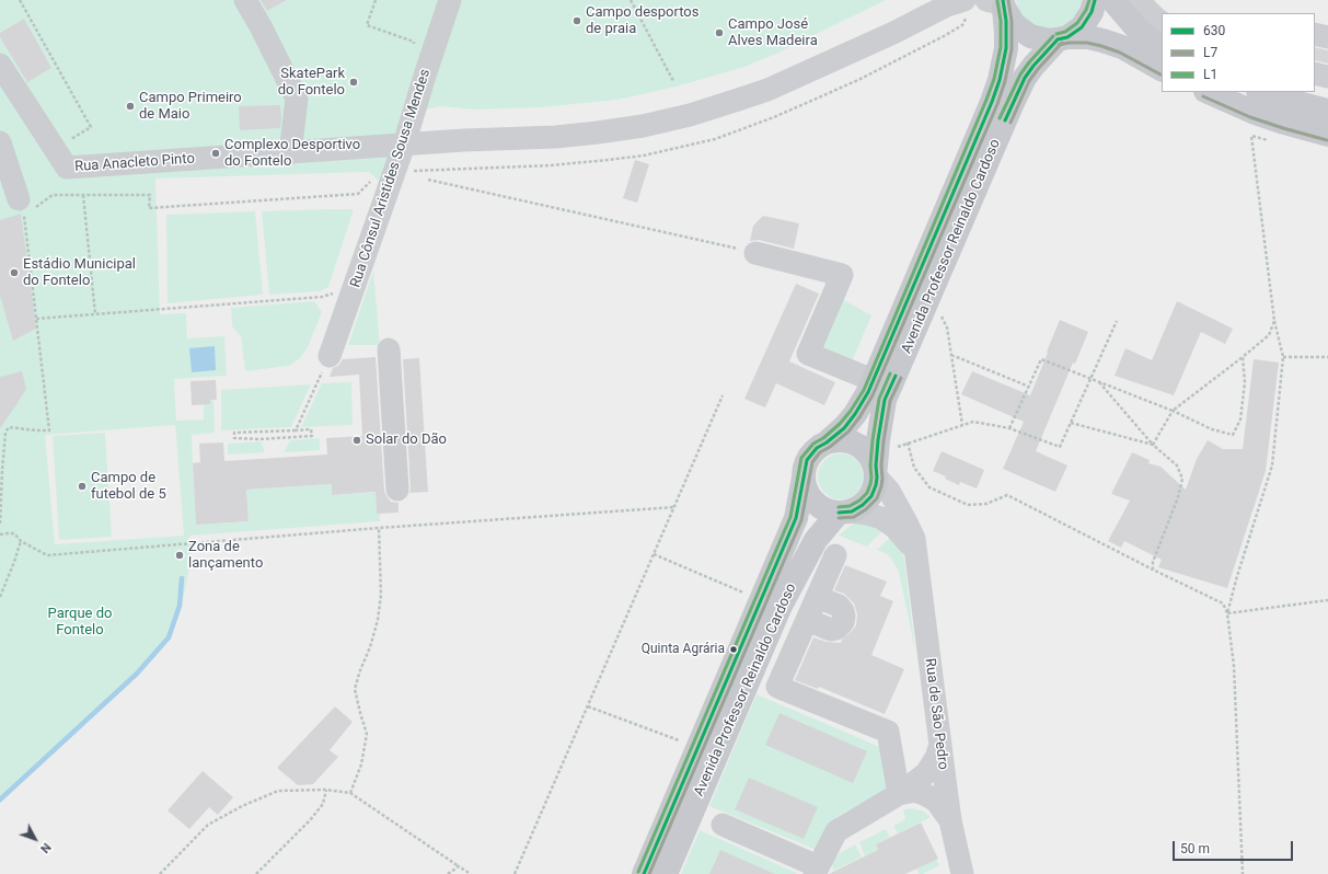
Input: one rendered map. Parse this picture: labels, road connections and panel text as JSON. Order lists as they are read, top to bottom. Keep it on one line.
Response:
{"streets":{"main road":["Avenida Professor Reinaldo Cardoso"],"street":["Rua Anacleto Pinto","Rua Cônsul Aristides Sousa Mendes","Rua de São Pedro"]},"crossings":[["Rua Anacleto Pinto","Rua Cônsul Aristides Sousa Mendes"],["Avenida Professor Reinaldo Cardoso","Rua de São Pedro"]],"parks":["Parque do Fontelo"],"places":["Campo desportos de praia","Campo José Alves Madeira","SkatePark do Fontelo","Campo Primeiro de Maio","Complexo Desportivo do Fontelo","Estádio Municipal do Fontelo","Solar do Dão","Campo de futebol de 5","Zona de lançamento","Quinta Agrária"],"lines":["transit line 630","transit line L7","transit line L1"],"legend":["630","L7","L1"],"scale_bar":"50 m","north":"bottom right"}
